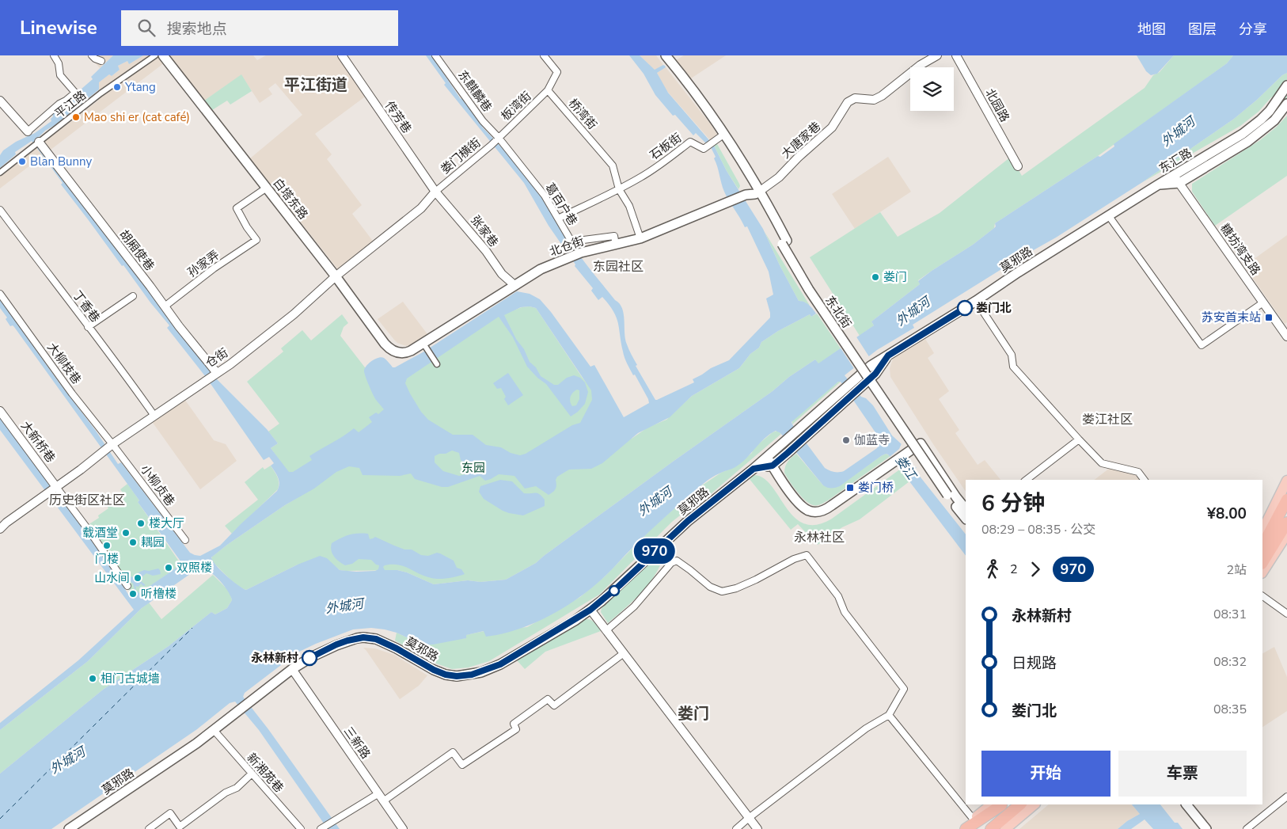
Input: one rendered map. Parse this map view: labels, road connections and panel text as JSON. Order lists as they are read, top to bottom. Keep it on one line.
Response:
{"streets":{"main road":["东汇路","白塔东路","北仓街","莫邪路","东北街"],"street":["东麒麟巷","平江路","北园路","板湾街","桥湾街","传芳巷","大唐家巷","石板街","娄门横街","葛百户巷","张家巷","糖坊湾支路","胡厢使巷","孙家弄","丁香巷","仓街","大柳枝巷","大新桥巷","小柳贞巷","三新路","新湘苑巷"]},"crossings":[["东麒麟巷","板湾街"],["东麒麟巷","娄门横街"],["东麒麟巷","葛百户巷"],["平江路","胡厢使巷"],["板湾街","桥湾街"],["板湾街","娄门横街"],["板湾街","葛百户巷"],["桥湾街","石板街"],["桥湾街","北仓街"],["传芳巷","娄门横街"],["传芳巷","张家巷"],["传芳巷","仓街"],["大唐家巷","北仓街"],["大唐家巷","东北街"],["石板街","东北街"],["娄门横街","葛百户巷"],["娄门横街","张家巷"],["娄门横街","仓街"],["东汇路","糖坊湾支路"],["东汇路","莫邪路"],["白塔东路","北仓街"],["白塔东路","孙家弄"],["白塔东路","仓街"],["葛百户巷","北仓街"],["张家巷","北仓街"],["张家巷","仓街"],["北仓街","东北街"],["胡厢使巷","孙家弄"],["胡厢使巷","仓街"],["莫邪路","三新路"],["莫邪路","新湘苑巷"],["丁香巷","仓街"],["仓街","大柳枝巷"],["仓街","大新桥巷"],["仓街","小柳贞巷"],["大柳枝巷","小柳贞巷"]],"districts":["平江街道","东园社区","娄江社区","历史街区社区","永林社区","娄门"],"water":["外城河","娄江"],"parks":["东园"],"places":{"other":["Ytang","Mao shi er (cat café)","Blan Bunny","娄门","娄门北","伽蓝寺","楼大厅","载酒堂","耦园","门楼","双照楼","山水间","听橹楼","永林新村","相门古城墙"],"transit":["苏安首末站","娄门桥"]},"lines":["bus line 970"],"page":{"header":"Linewise","search":"搜索地点","nav":["地图","图层","分享"],"on_map":"970","heading":["6 分钟","08:29 – 08:35 · 公交","¥8.00"],"legs":["2","970","2站"],"list":[{"name":"永林新村","value":"08:31"},{"name":"日规路","value":"08:32"},{"name":"娄门北","value":"08:35"}],"buttons":["开始","车票"]}}
